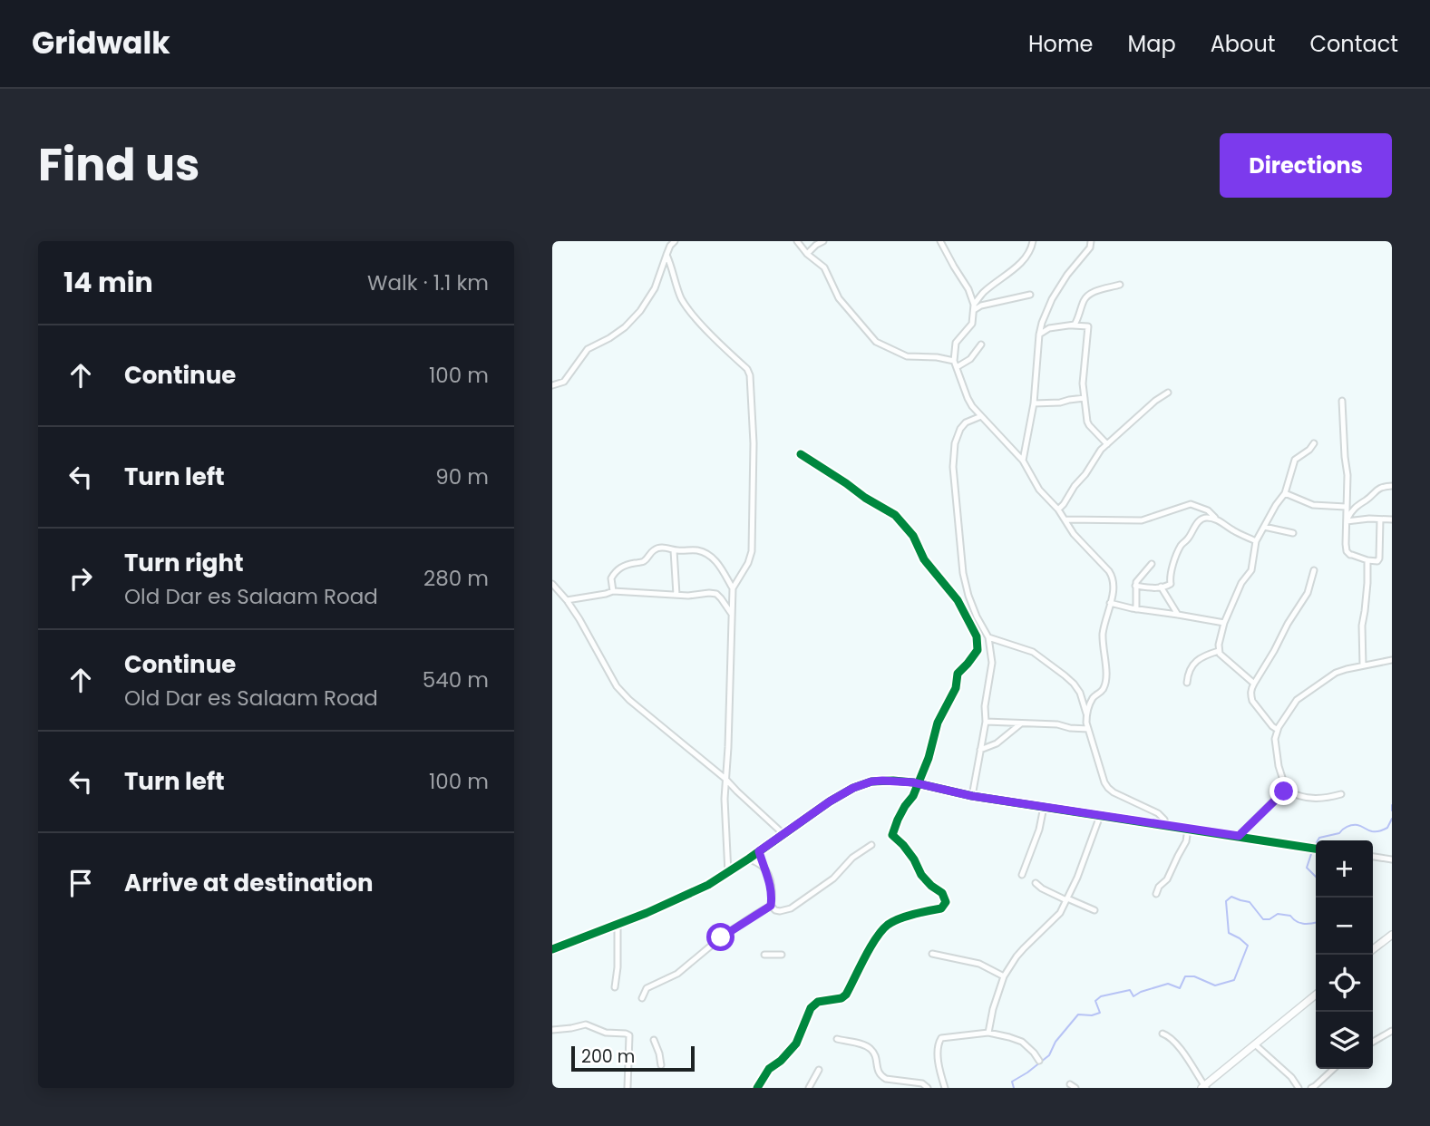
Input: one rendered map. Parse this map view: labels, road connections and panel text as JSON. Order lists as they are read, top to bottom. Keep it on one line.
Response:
{"scale_bar":"200 m","page":{"header":"Gridwalk","nav":["Home","Map","About","Contact"],"title":"Find us","buttons":"Directions","heading":["14 min","Walk · 1.1 km"],"list":[["Continue","100 m"],["Turn left","90 m"],["Turn right","Old Dar es Salaam Road","280 m"],["Continue","Old Dar es Salaam Road","540 m"],["Turn left","100 m"],"Arrive at destination"],"map_buttons":["+","−"],"scale":"200 m"}}
